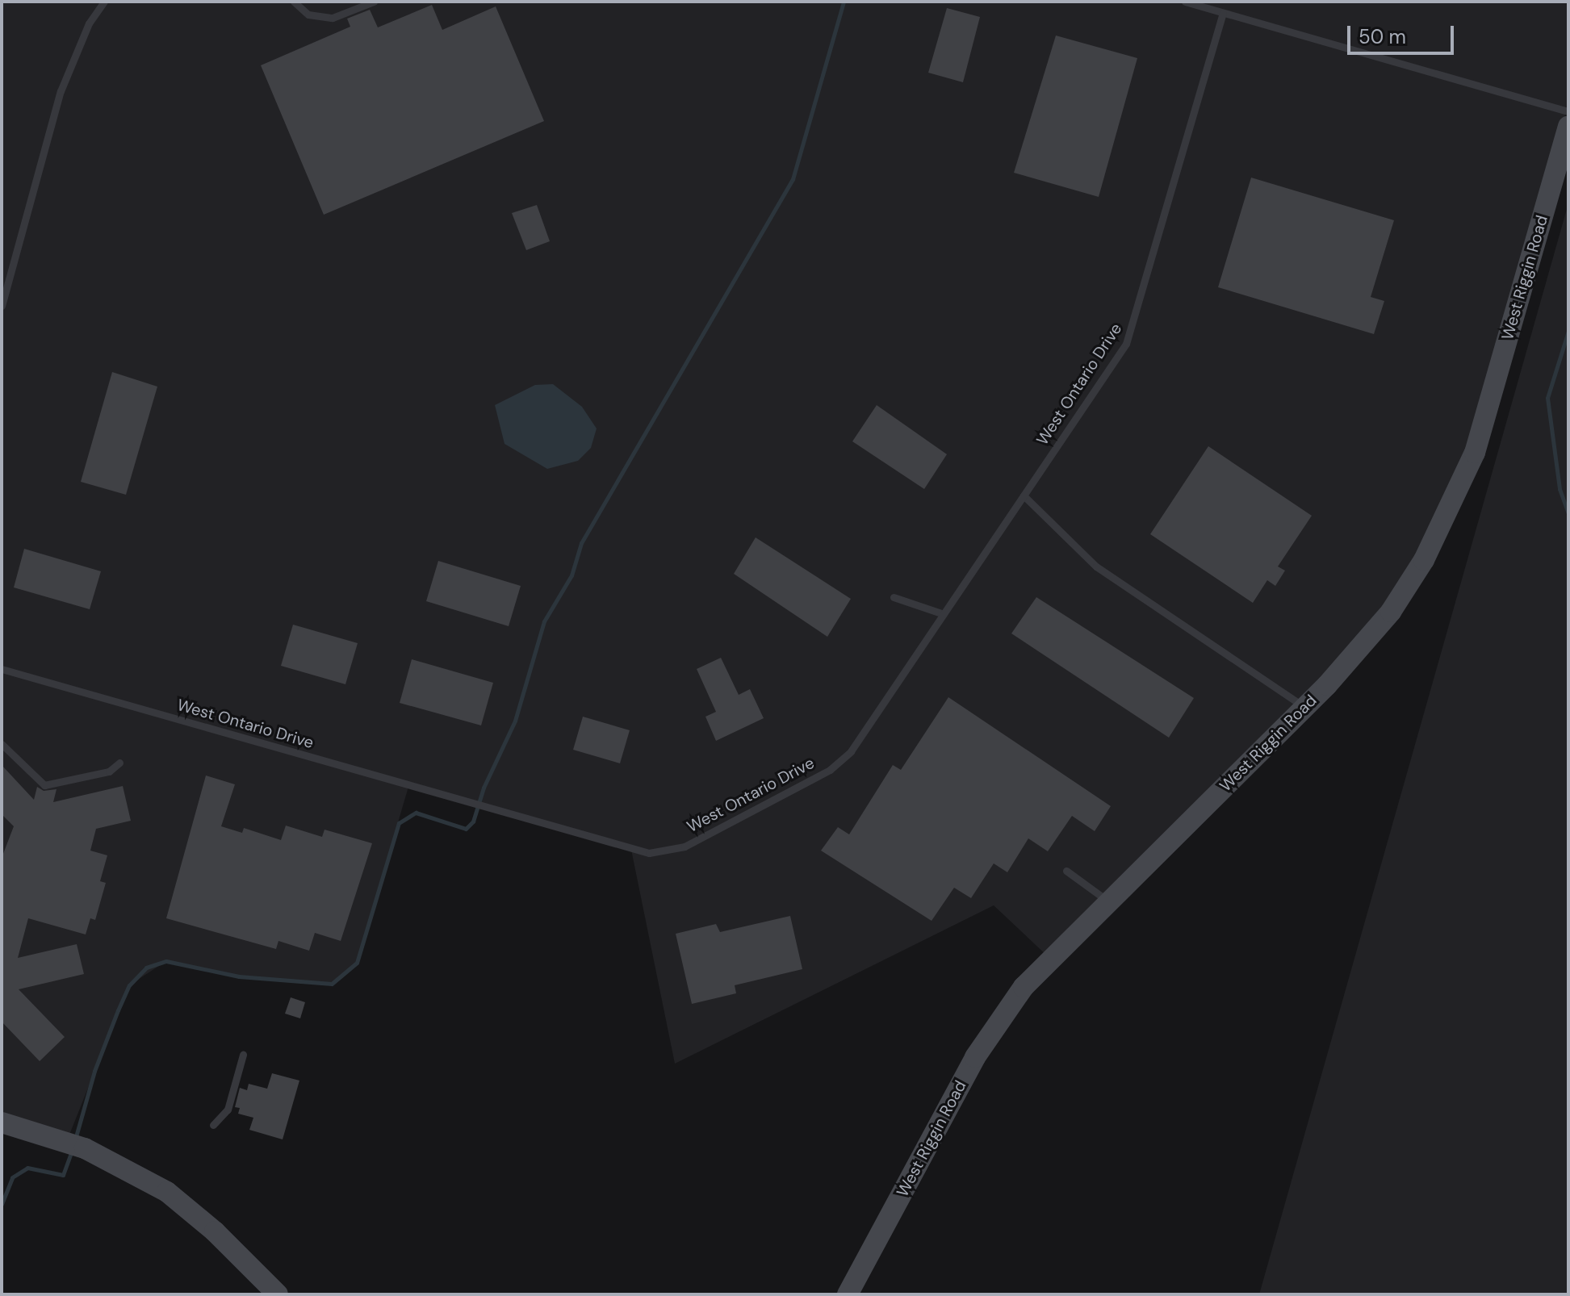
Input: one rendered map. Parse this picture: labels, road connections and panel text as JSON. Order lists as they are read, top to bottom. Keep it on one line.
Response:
{"streets":{"street":["West Riggin Road"],"lane":["West Ontario Drive"]},"scale_bar":"50 m"}
